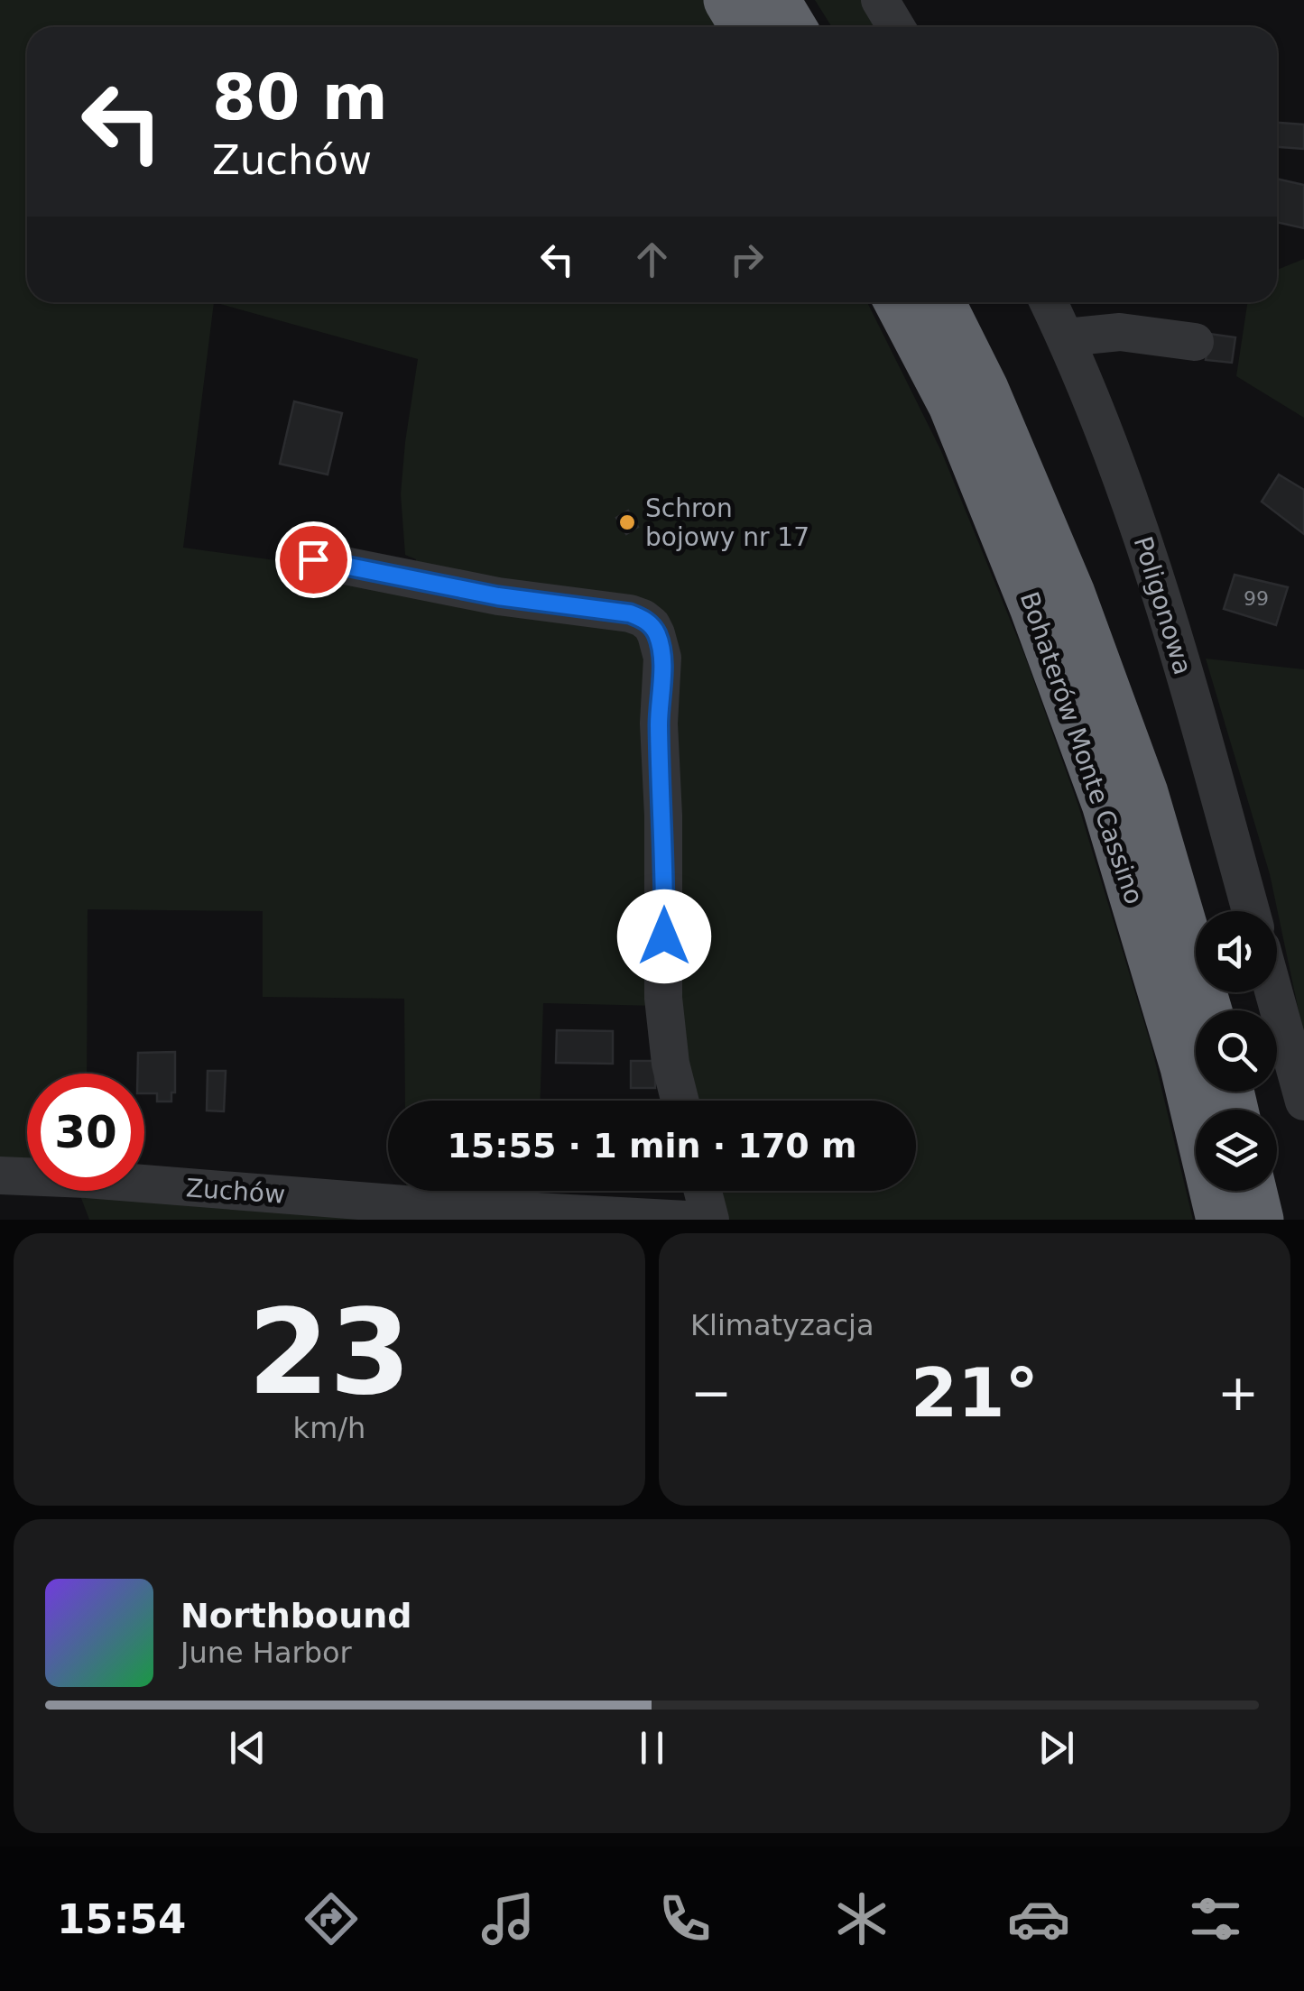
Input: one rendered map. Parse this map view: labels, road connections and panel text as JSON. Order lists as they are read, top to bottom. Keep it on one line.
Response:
{"streets":{"highway":["Bohaterów Monte Cassino"],"street":["Poligonowa","Zuchów"]},"places":["Schron bojowy nr 17"],"house_numbers":["99"],"page":{"turn":["80 m","Zuchów"],"limit":"30","trip":"15:55 · 1 min · 170 m","tile":[["23","km/h"],"Klimatyzacja"],"heat":["−","21°","+"],"song":["Northbound","June Harbor"],"tabs":"15:54"}}
